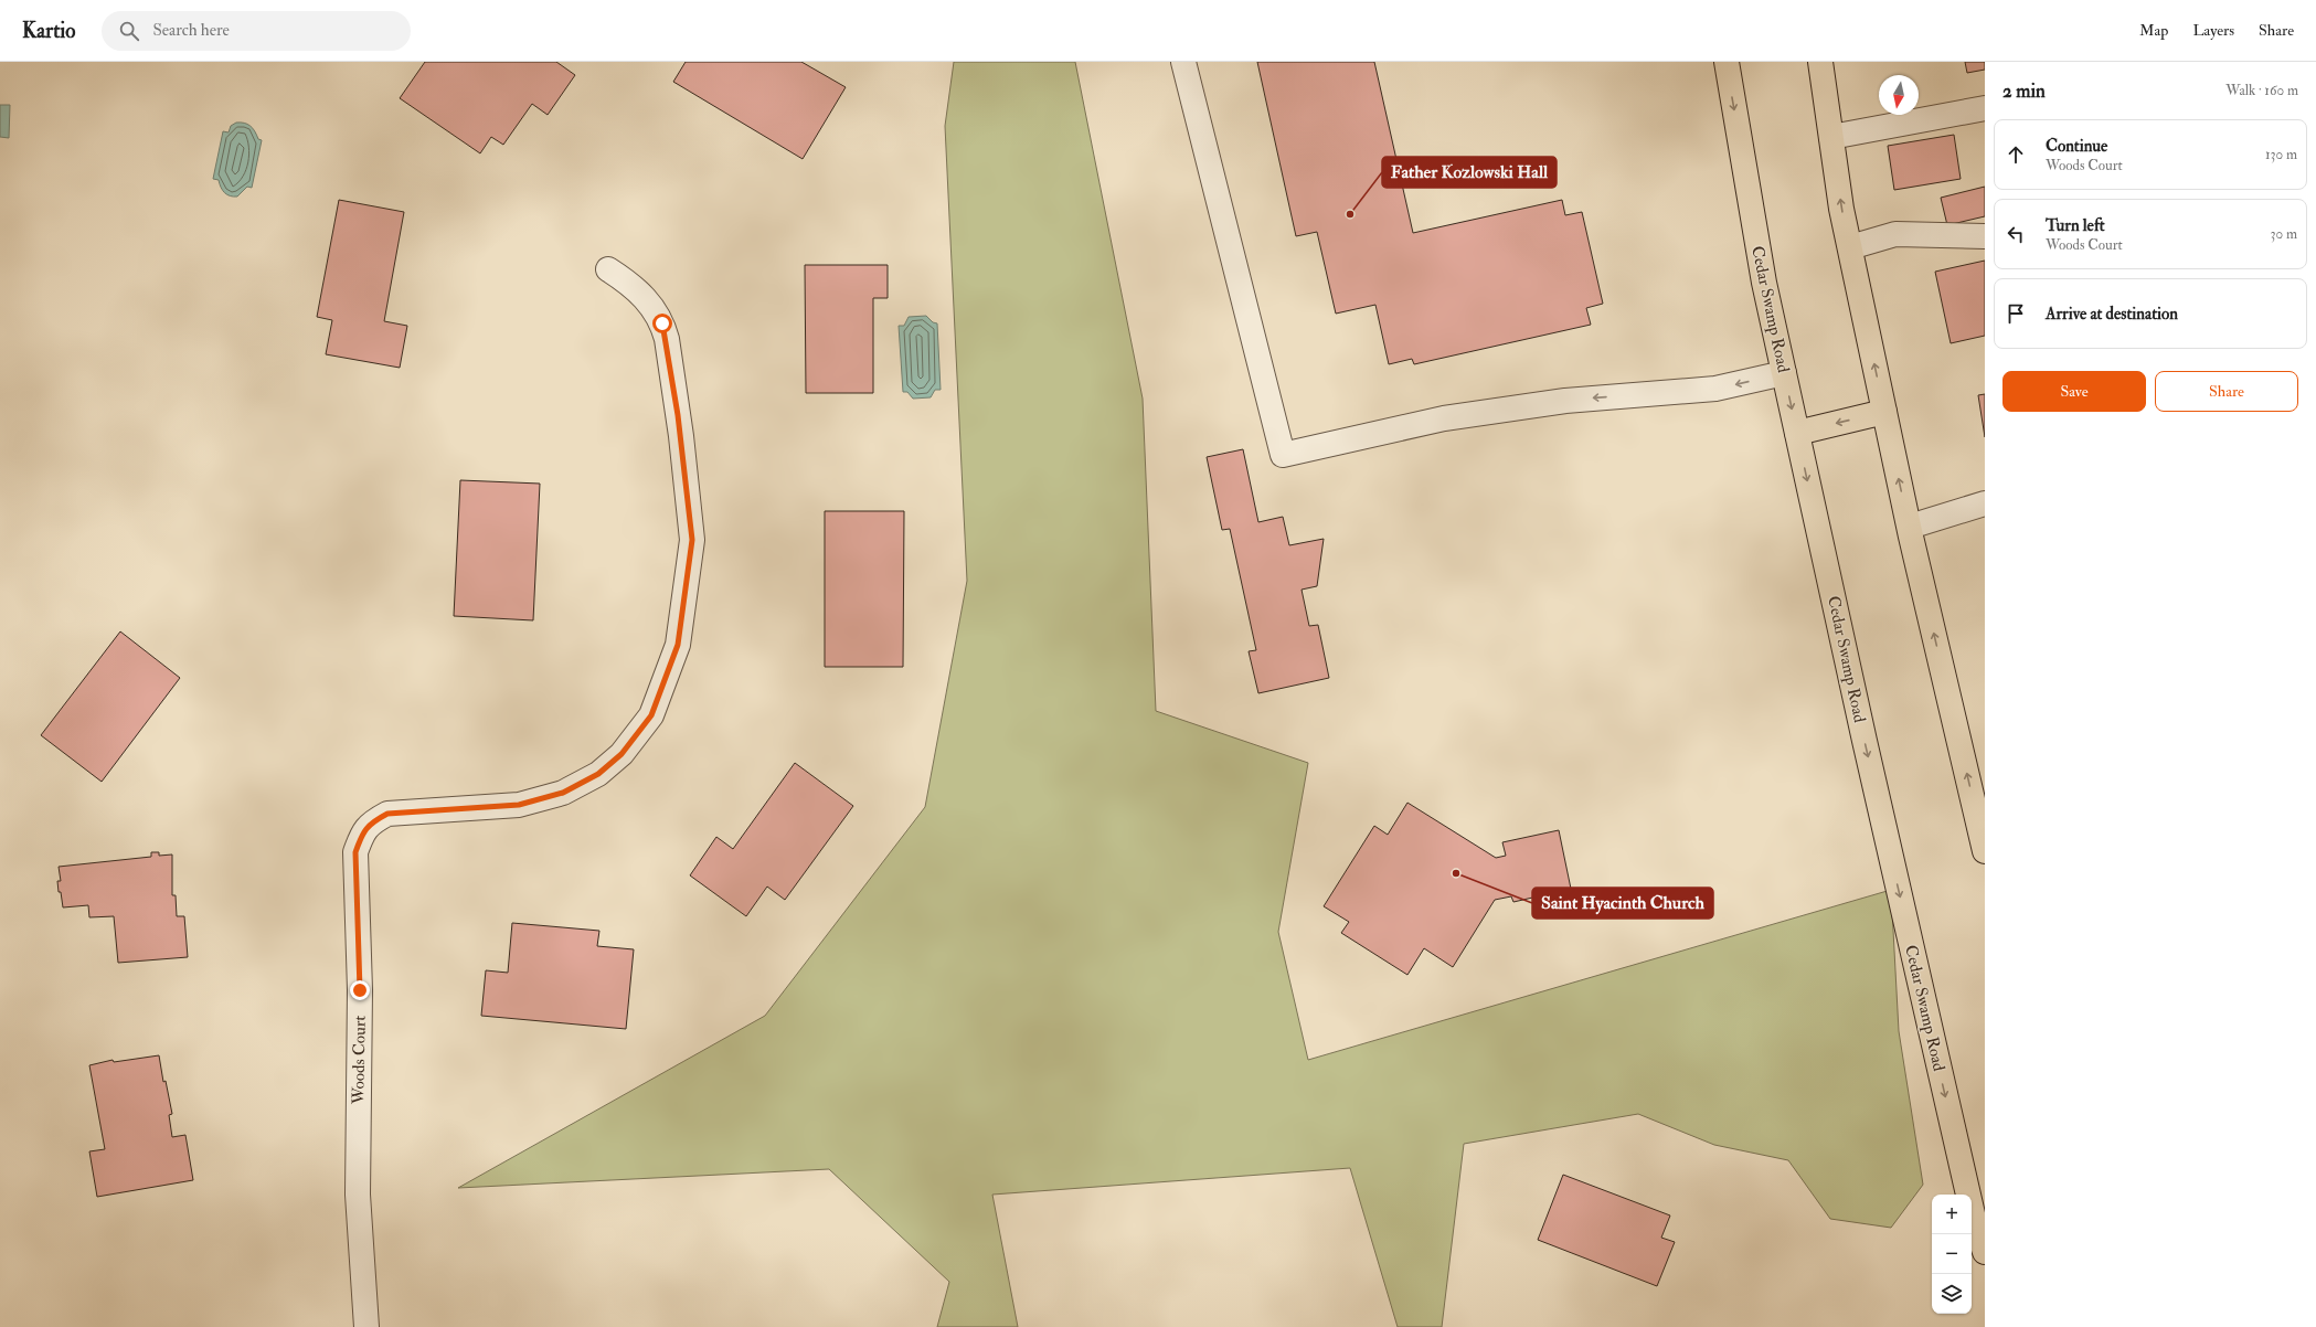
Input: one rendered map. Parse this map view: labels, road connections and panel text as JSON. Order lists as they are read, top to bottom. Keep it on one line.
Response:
{"streets":{"main road":["Cedar Swamp Road"],"street":["Woods Court"]},"places":["Father Kozlowski Hall","Saint Hyacinth Church"],"north":"bottom","page":{"header":"Kartio","search":"Search here","nav":["Map","Layers","Share"],"heading":["2 min","Walk · 160 m"],"list":[["Continue","Woods Court","130 m"],["Turn left","Woods Court","30 m"],"Arrive at destination"],"buttons":["Save","Share"],"map_buttons":["+","−"]}}
